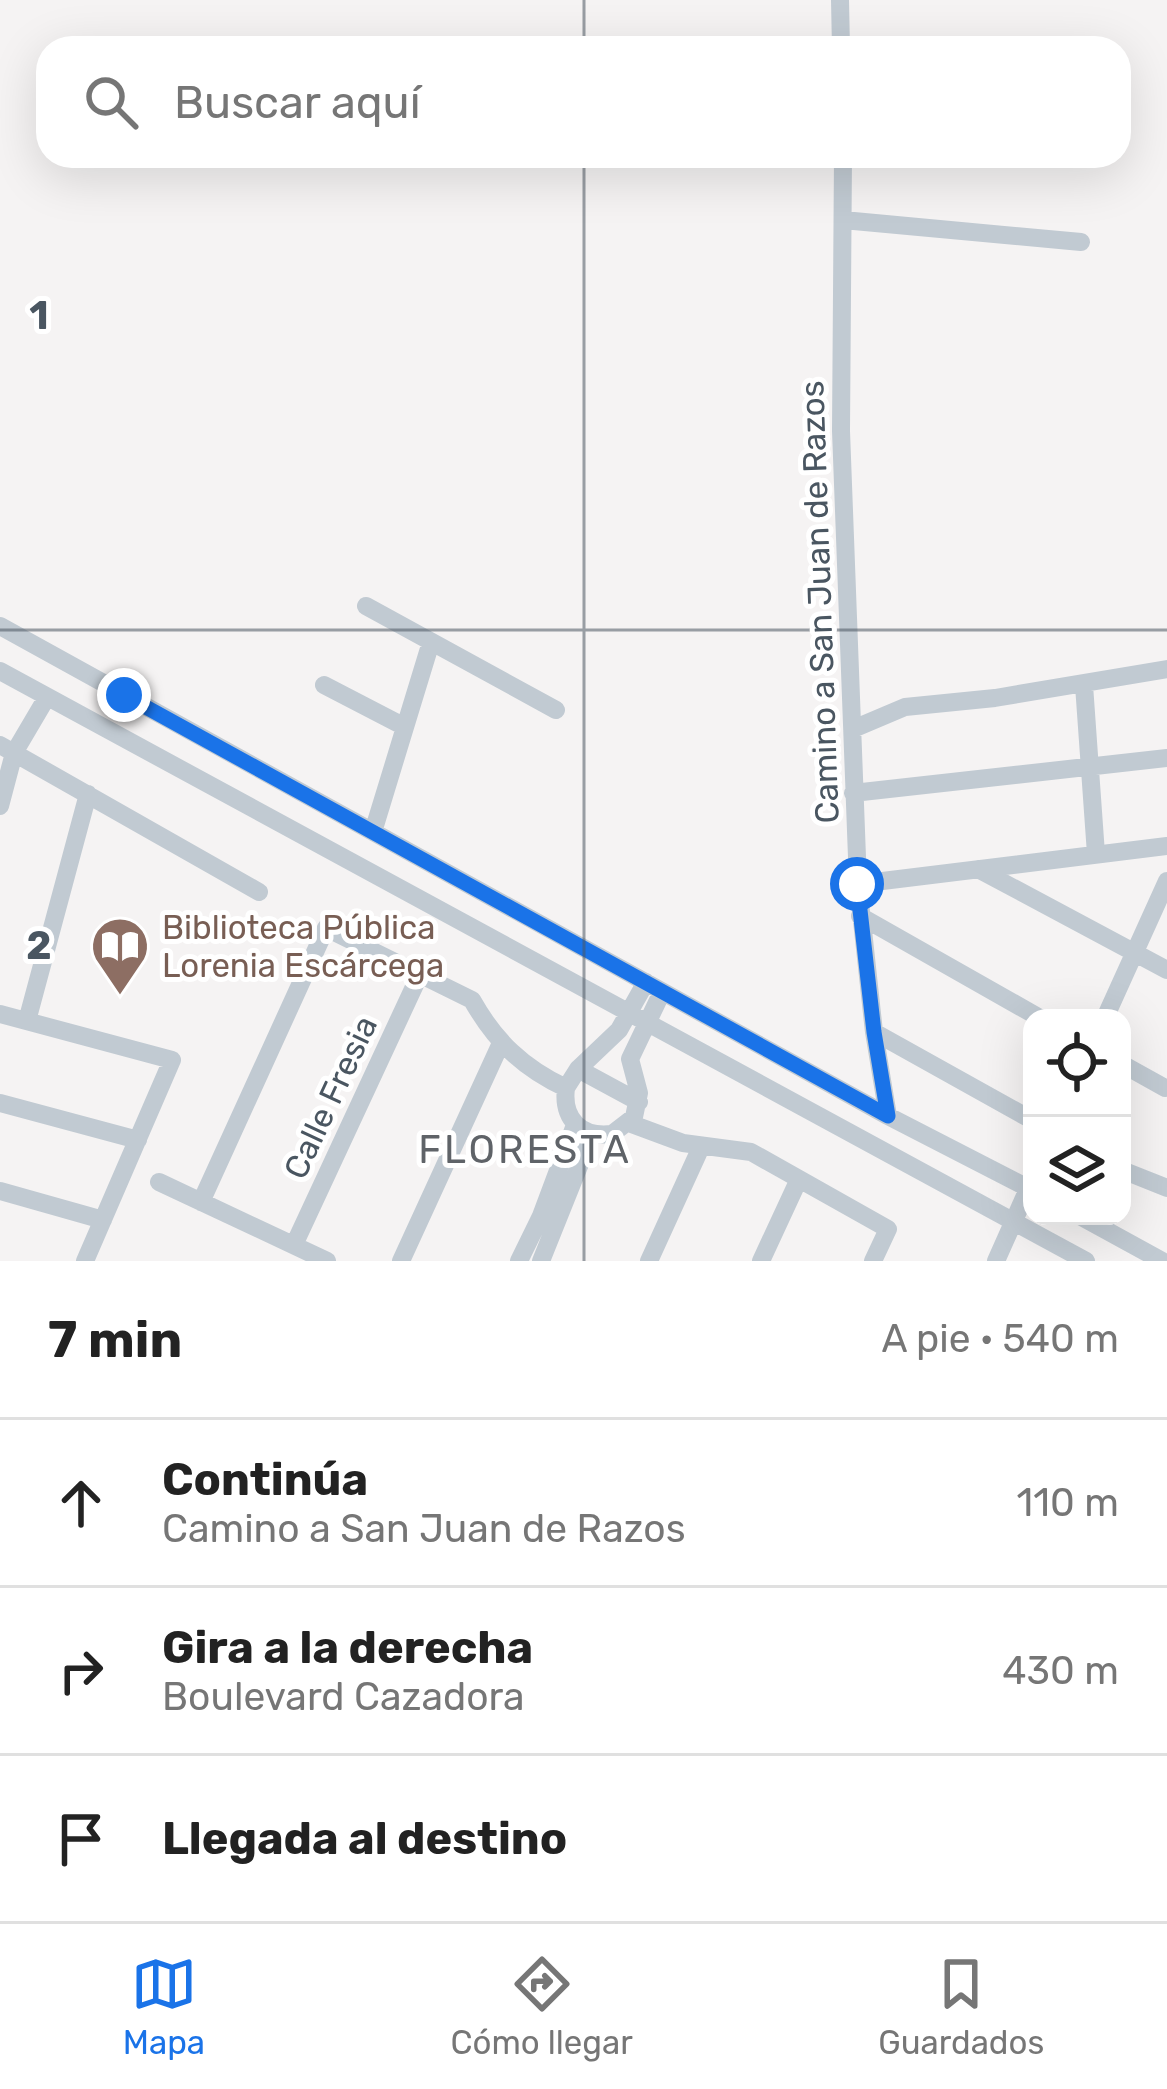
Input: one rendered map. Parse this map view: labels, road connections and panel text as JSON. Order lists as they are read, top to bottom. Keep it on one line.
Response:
{"streets":{"street":["Camino a San Juan de Razos","Calle Fresia"]},"districts":["FLORESTA"],"places":{"library":["Biblioteca Pública Lorenia Escárcega"]},"page":{"search":"Buscar aquí","heading":["7 min","A pie · 540 m"],"list":[["Continúa","Camino a San Juan de Razos","110 m"],["Gira a la derecha","Boulevard Cazadora","430 m"],"Llegada al destino"],"nav":["Mapa","Cómo llegar","Guardados"]},"grid":{"rows":["1","2"]}}
